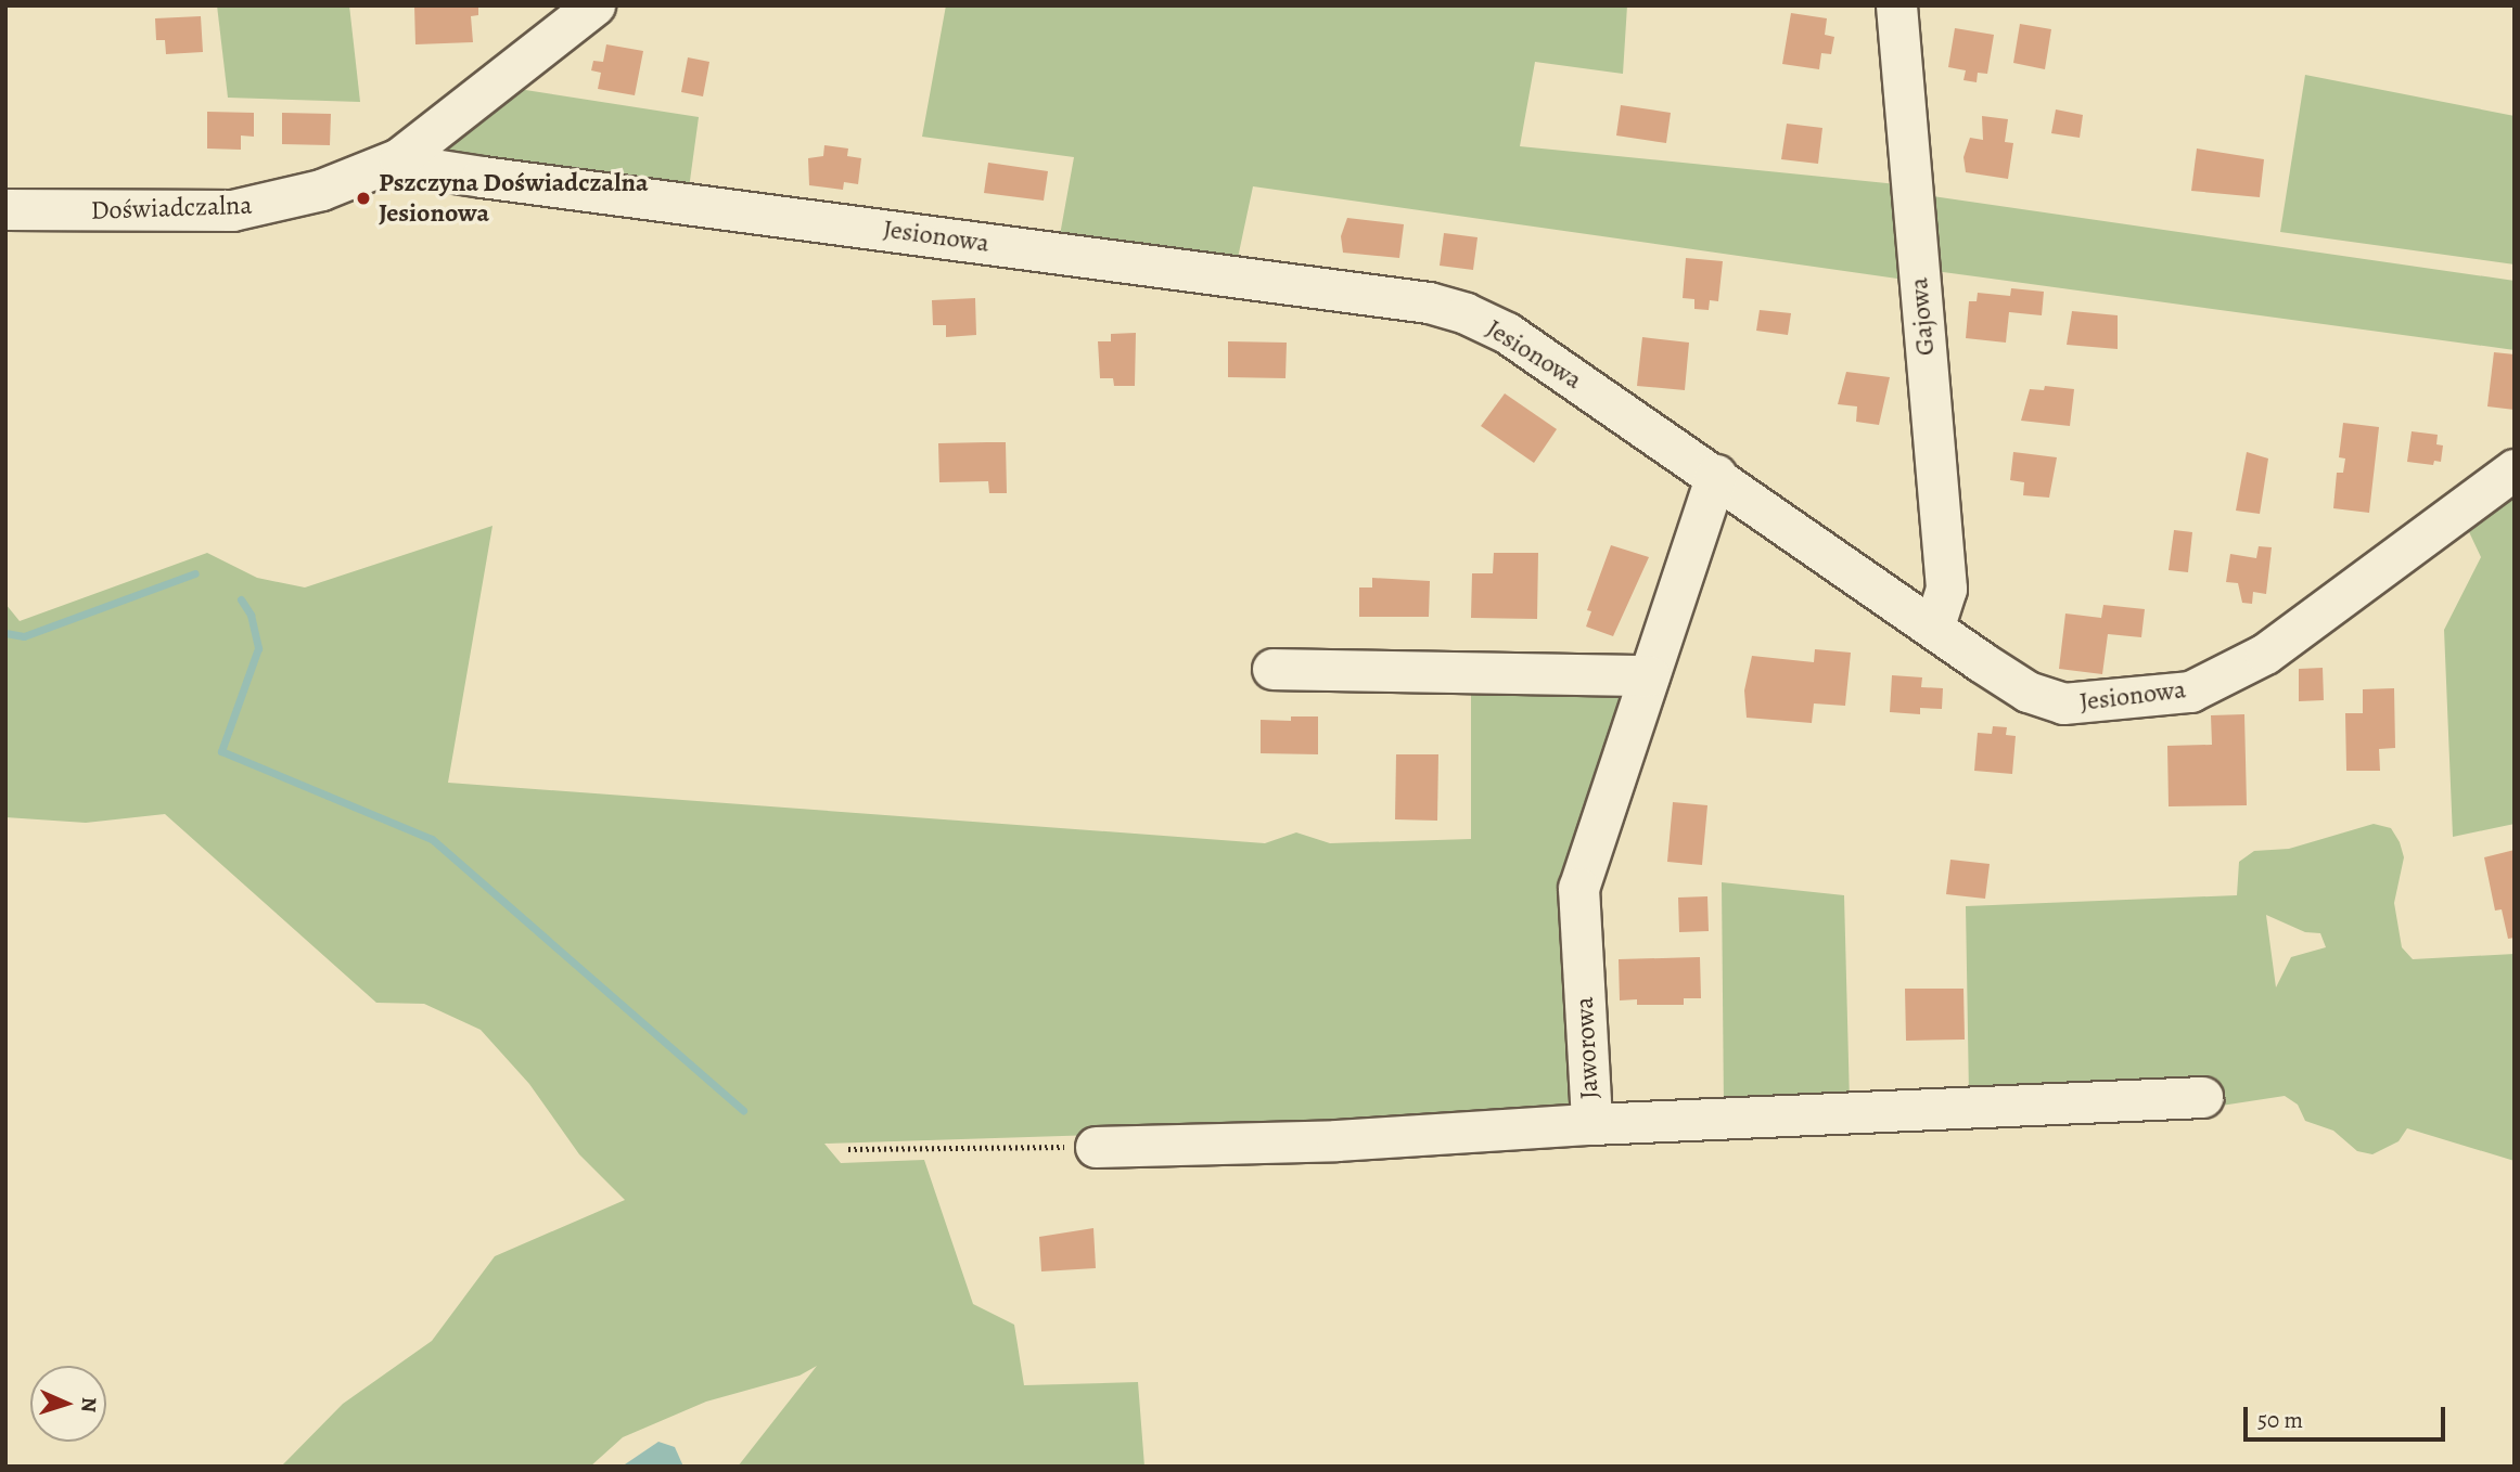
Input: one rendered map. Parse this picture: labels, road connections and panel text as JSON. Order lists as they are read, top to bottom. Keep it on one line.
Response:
{"streets":{"street":["Doświadczalna","Jesionowa","Gajowa","Jaworowa"]},"crossings":[["Doświadczalna","Jesionowa"],["Jesionowa","Gajowa"],["Jesionowa","Jaworowa"]],"places":["Pszczyna Doświadczalna Jesionowa"],"scale_bar":"50 m","north":"right"}
